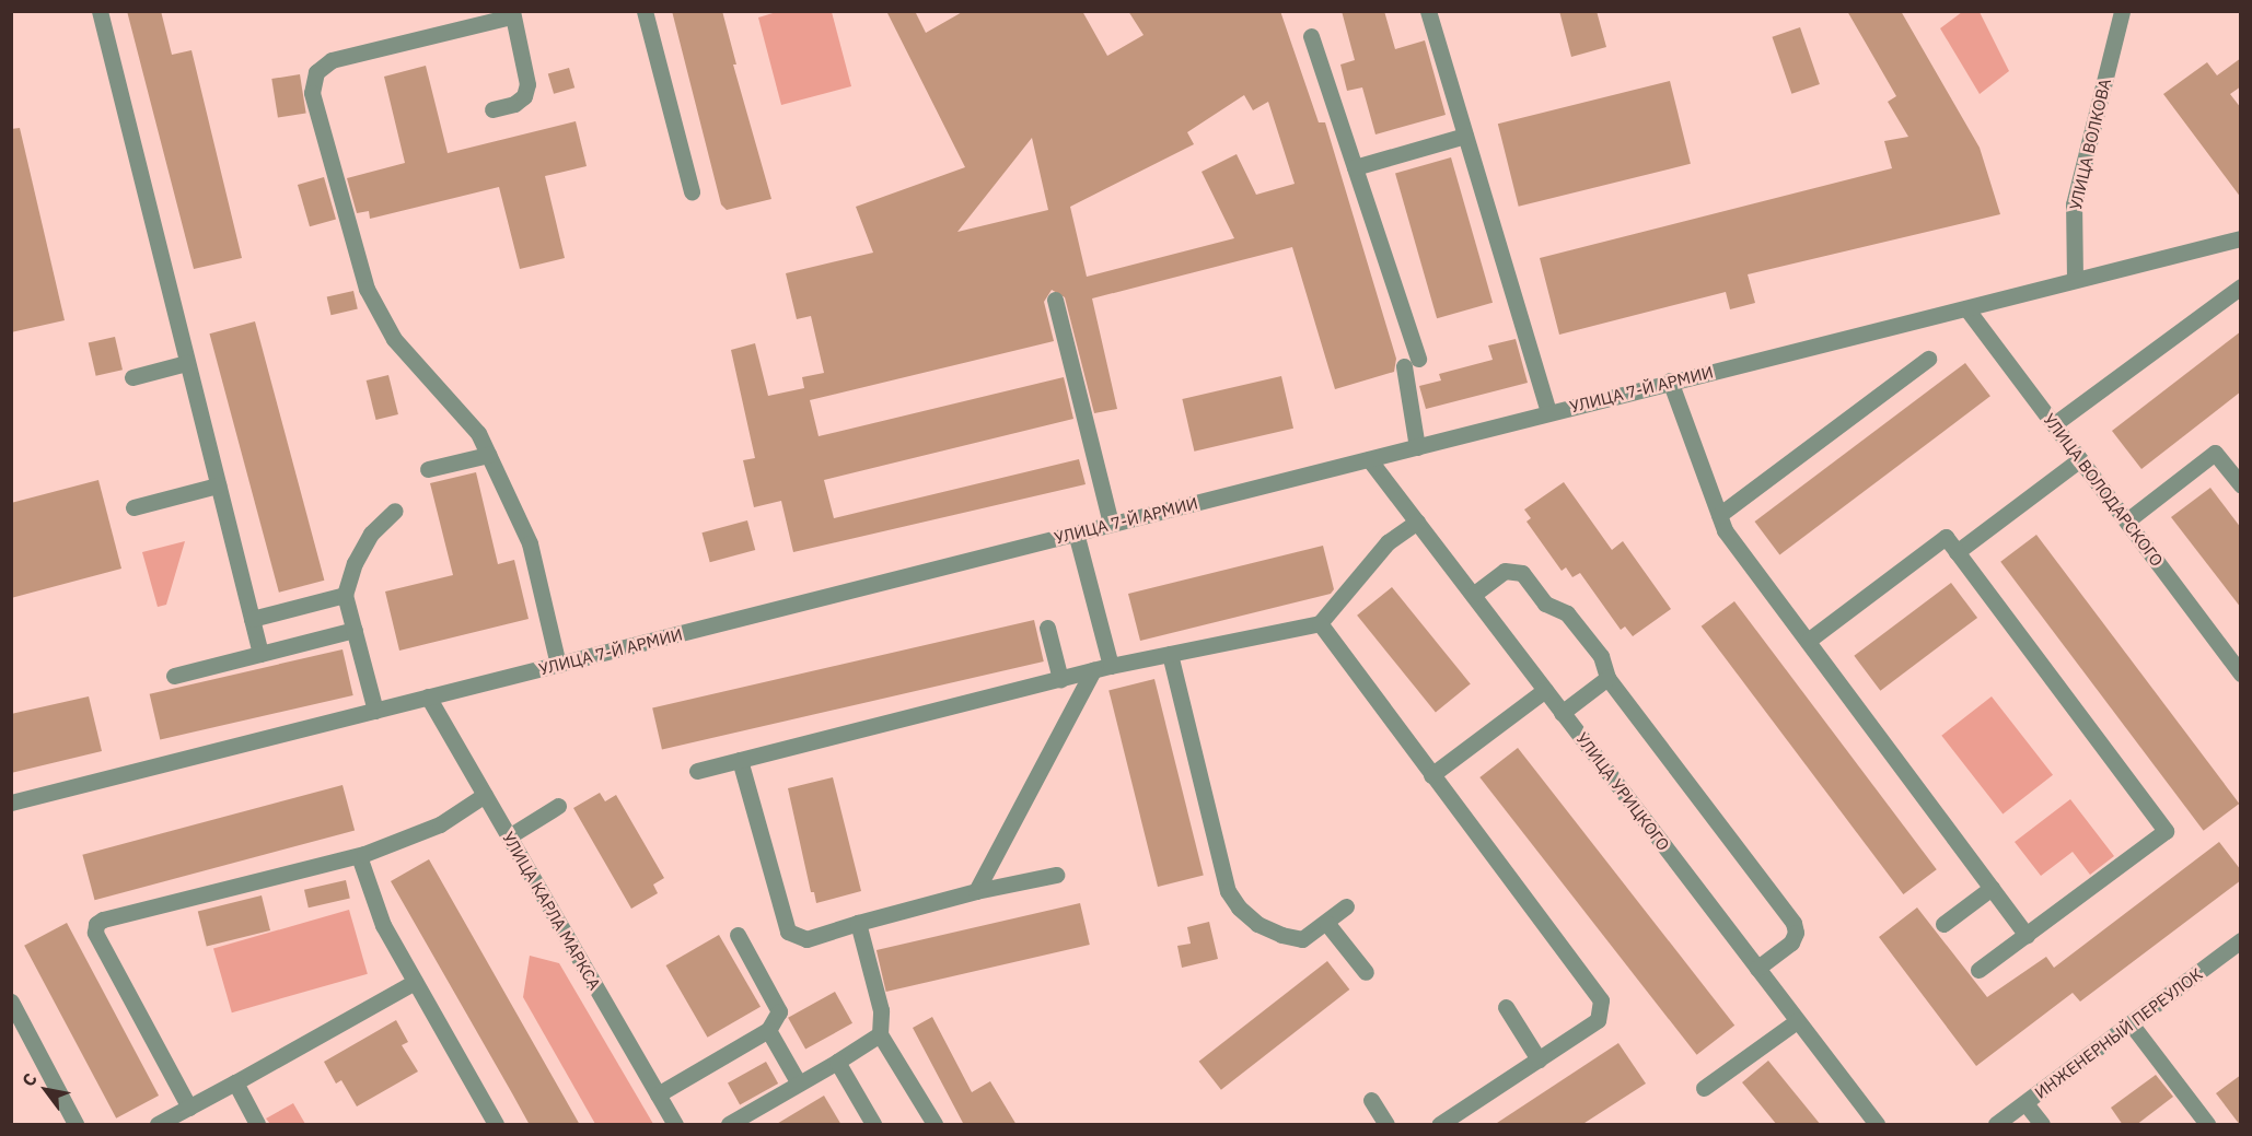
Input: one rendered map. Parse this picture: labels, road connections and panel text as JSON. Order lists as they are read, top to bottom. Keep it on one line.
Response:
{"streets":{"street":["УЛИЦА ВОЛКОВА","УЛИЦА 7-Й АРМИИ","УЛИЦА ВОЛОДАРСКОГО","УЛИЦА УРИЦКОГО","УЛИЦА КАРЛА МАРКСА","ИНЖЕНЕРНЫЙ ПЕРЕУЛОК"]},"crossings":[["УЛИЦА ВОЛКОВА","УЛИЦА 7-Й АРМИИ"],["УЛИЦА 7-Й АРМИИ","УЛИЦА ВОЛОДАРСКОГО"],["УЛИЦА 7-Й АРМИИ","УЛИЦА УРИЦКОГО"],["УЛИЦА 7-Й АРМИИ","УЛИЦА КАРЛА МАРКСА"]],"north":"top left"}
